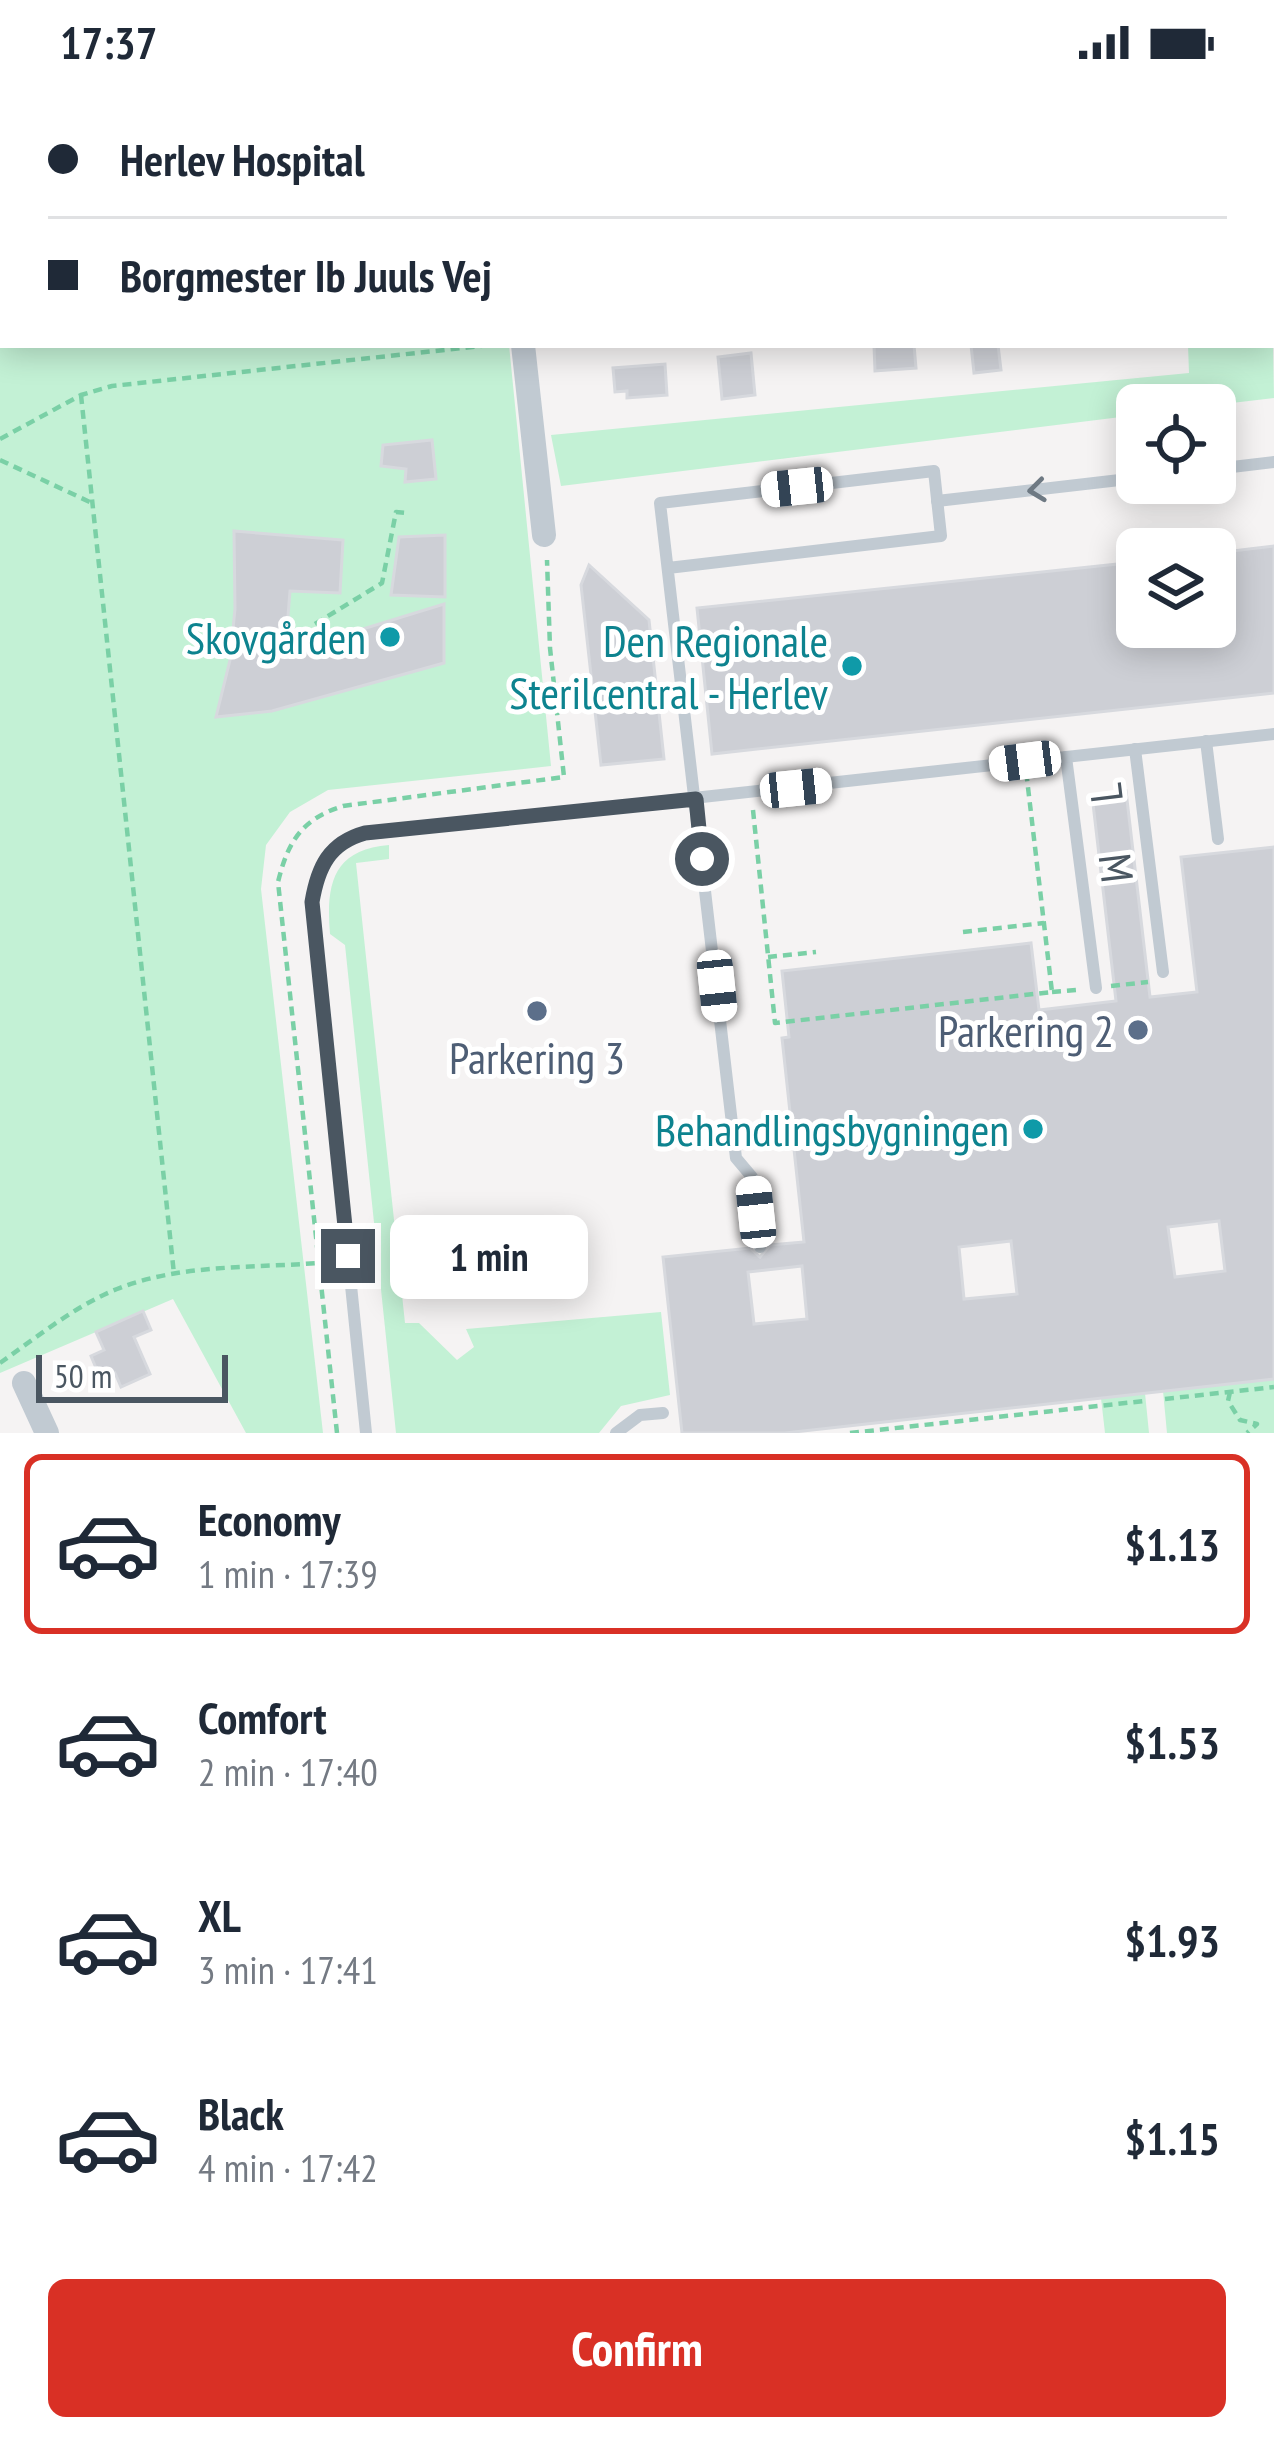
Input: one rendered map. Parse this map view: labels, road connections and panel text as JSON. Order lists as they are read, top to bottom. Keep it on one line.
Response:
{"streets":{"lane":["L","M"]},"places":["Skovgården","Den Regionale Sterilcentral - Herlev","Parkering 3","Parkering 2","Behandlingsbygningen"],"scale_bar":"50 m","page":{"status":"17:37","banner":["Herlev Hospital","Borgmester Ib Juuls Vej"],"bubble":"1 min","scale":"50 m","list":[{"name":"Economy","note":"1 min · 17:39","value":"$1.13"},{"name":"Comfort","note":"2 min · 17:40","value":"$1.53"},{"name":"XL","note":"3 min · 17:41","value":"$1.93"},{"name":"Black","note":"4 min · 17:42","value":"$1.15"}],"buttons":"Confirm"}}
